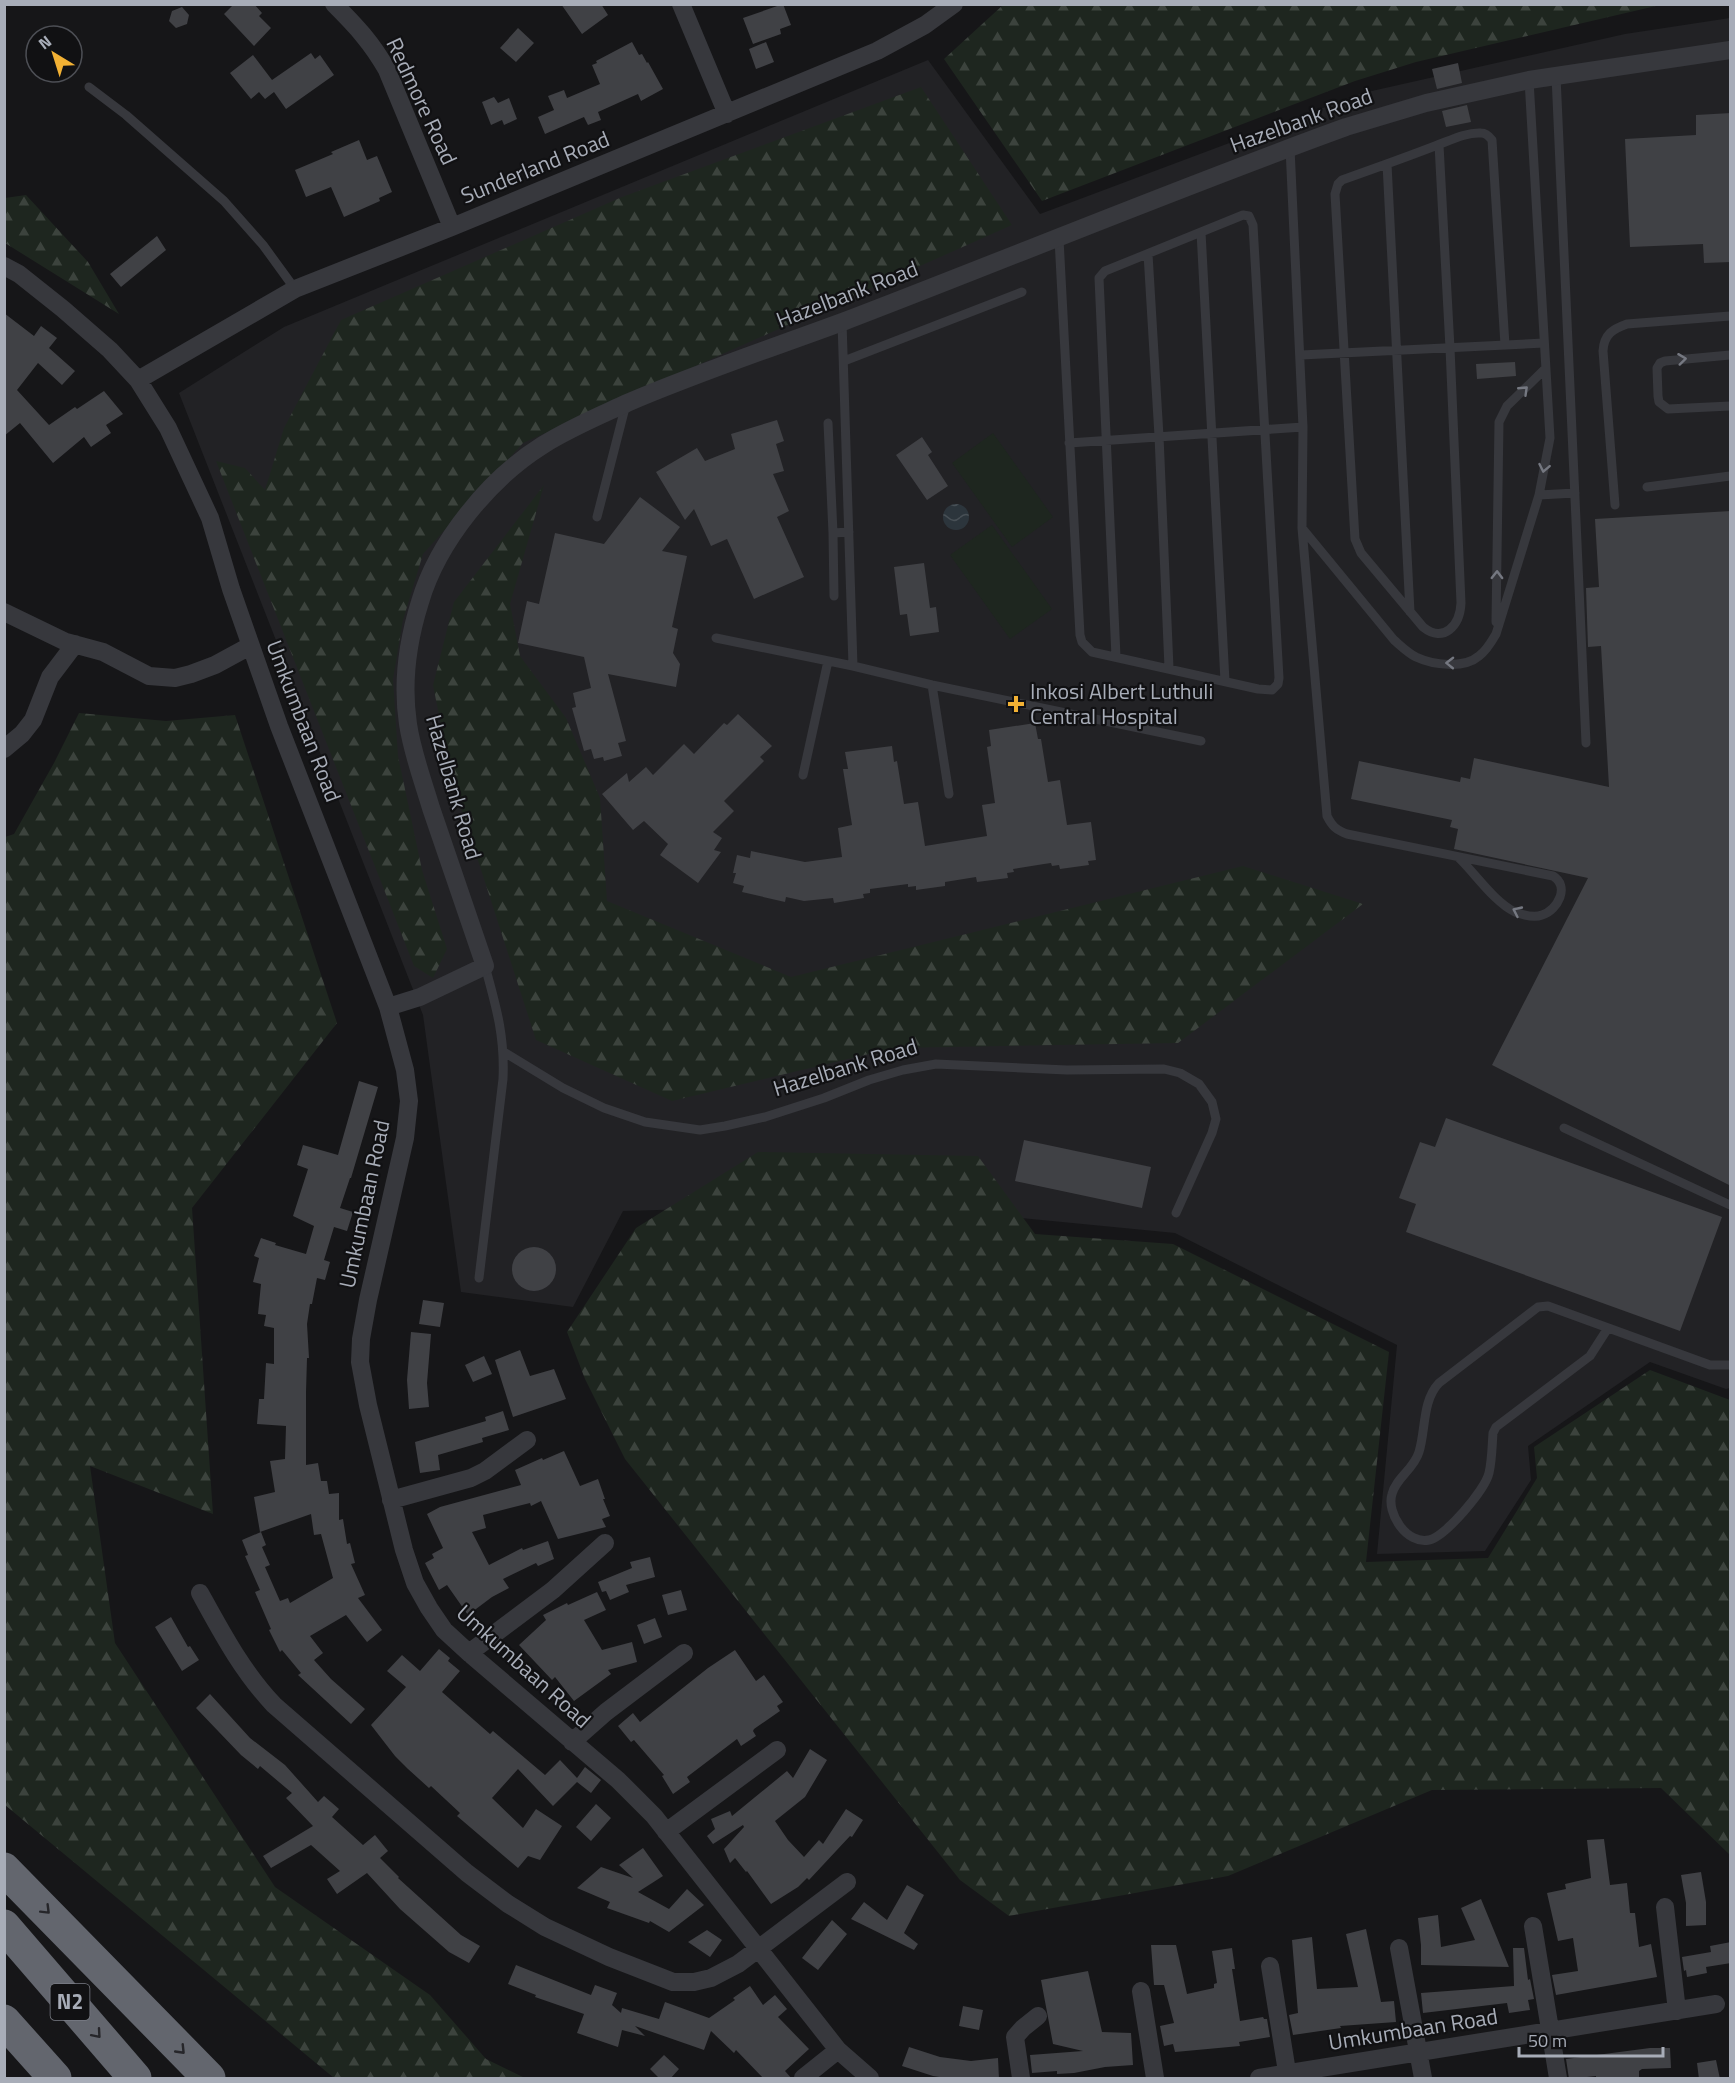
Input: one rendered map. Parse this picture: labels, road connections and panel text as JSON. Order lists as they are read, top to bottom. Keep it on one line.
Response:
{"streets":{"highway":["N2"],"street":["Redmore Road","Hazelbank Road","Sunderland Road","Umkumbaan Road"]},"crossings":[["Redmore Road","Sunderland Road"],["Sunderland Road","Umkumbaan Road"]],"places":{"health":["Inkosi Albert Luthuli Central Hospital"]},"scale_bar":"50 m","north":"top left"}
